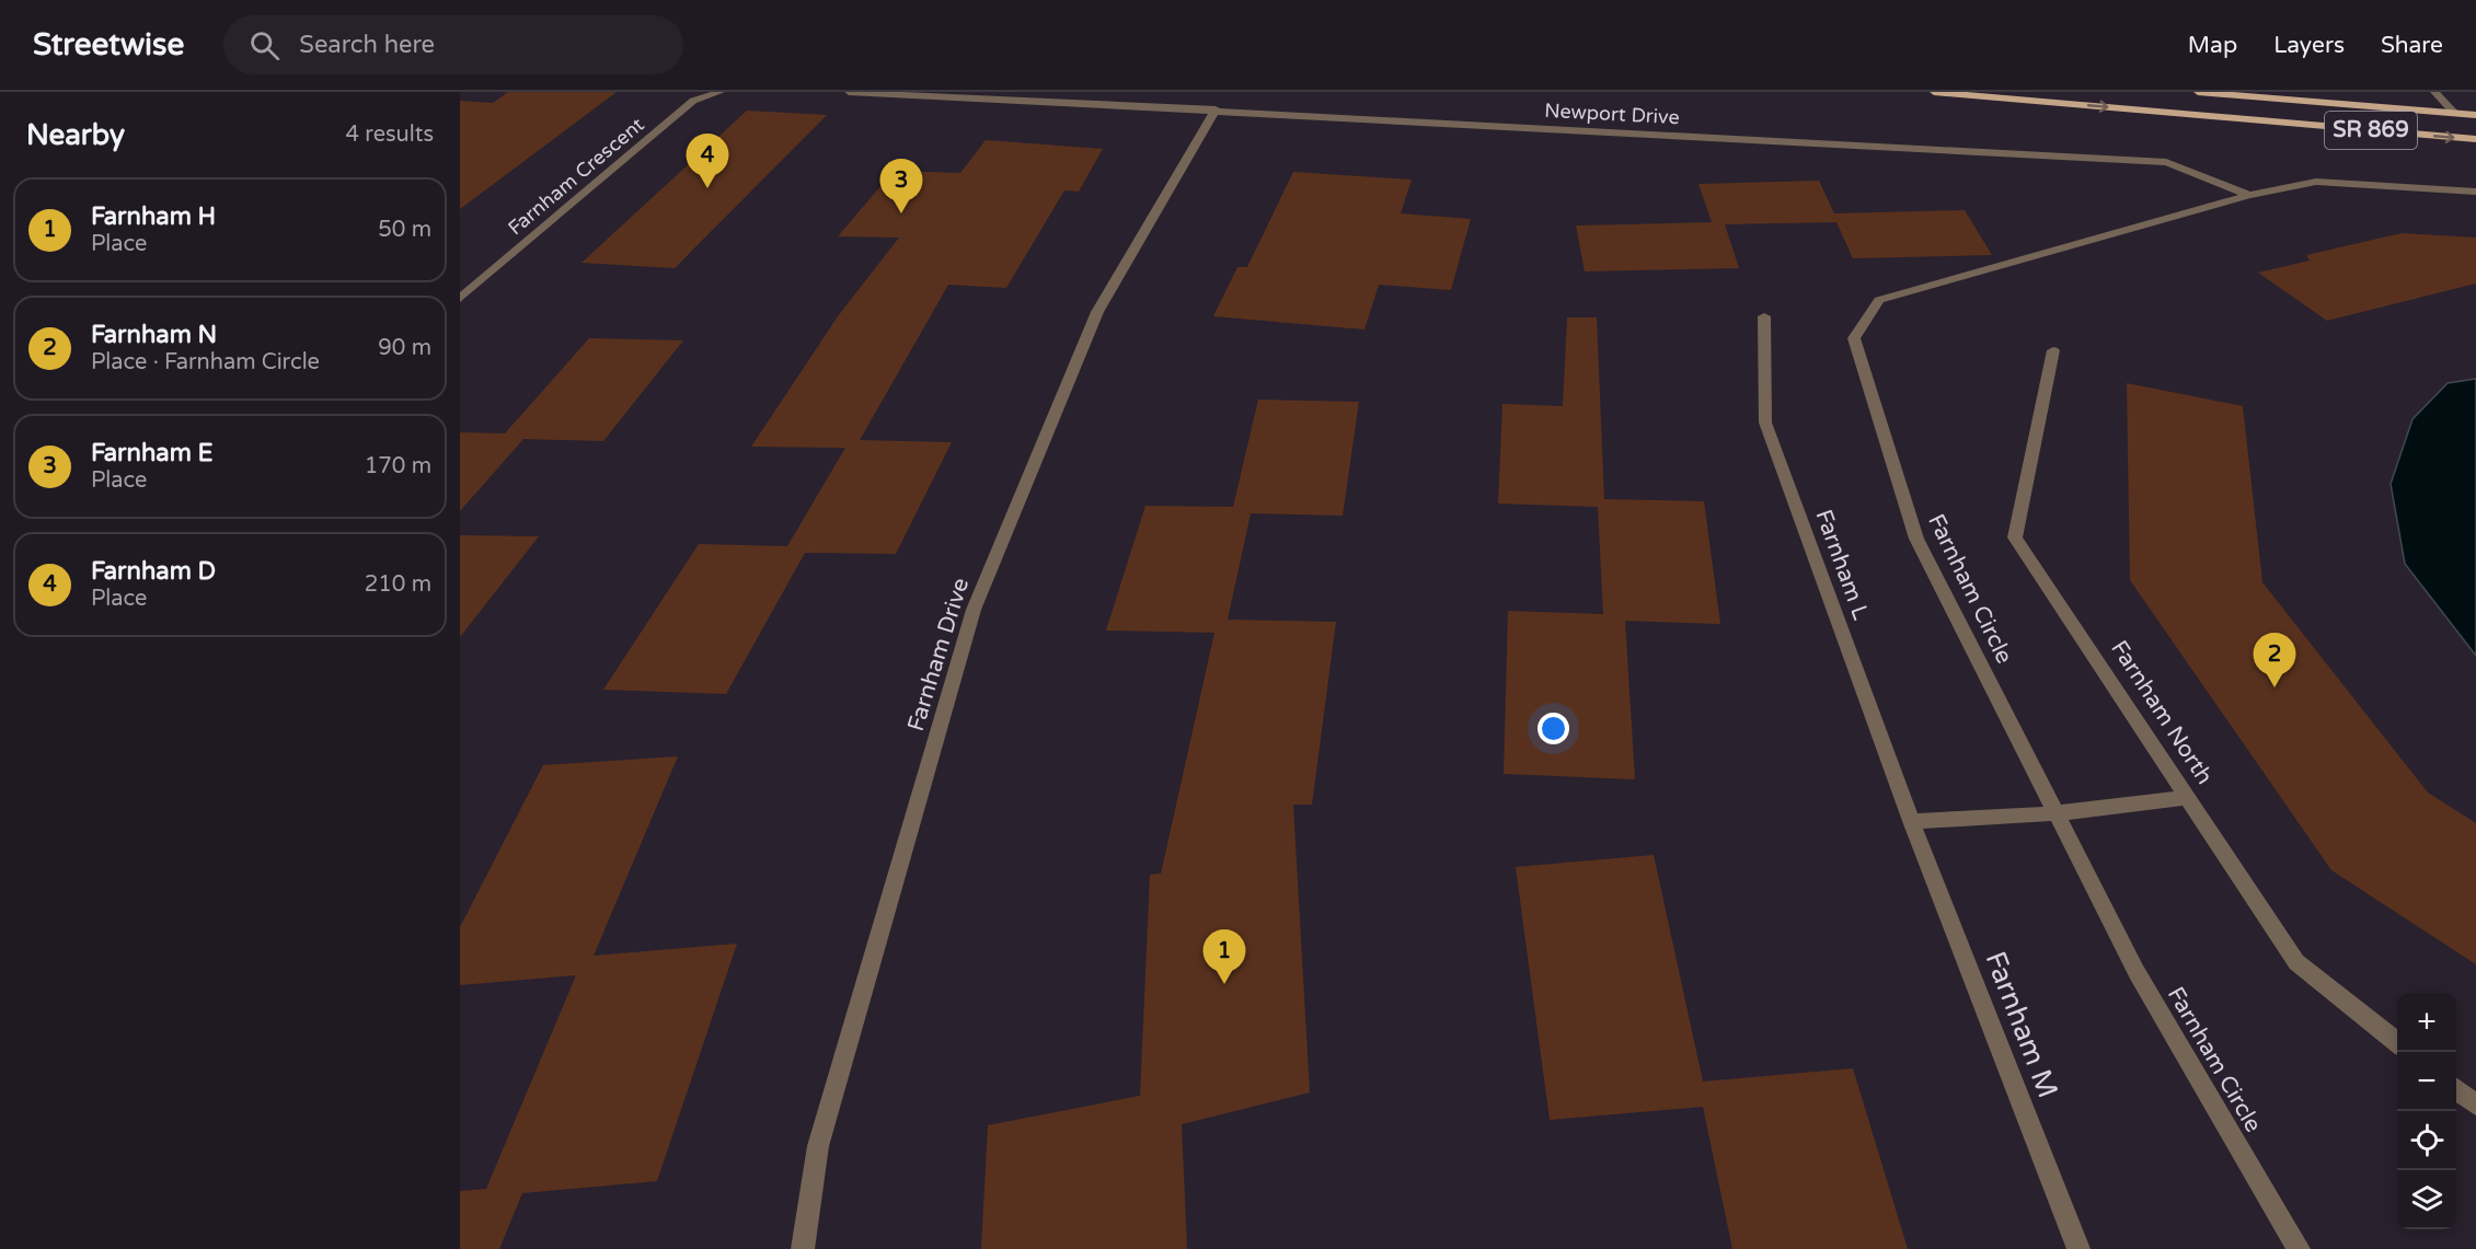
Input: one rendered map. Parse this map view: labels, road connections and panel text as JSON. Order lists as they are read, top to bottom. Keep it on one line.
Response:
{"streets":{"main road":["SR 869"],"street":["Newport Drive","Farnham Crescent","Farnham L","Farnham Circle","Farnham Drive","Farnham North","Farnham M"]},"crossings":[["Newport Drive","Farnham Circle"],["Newport Drive","Farnham Drive"],["Farnham L","Farnham M"]],"page":{"header":"Streetwise","search":"Search here","nav":["Map","Layers","Share"],"heading":["Nearby","4 results"],"pins":["4","3","2","1"],"list":[{"mark":"1","name":"Farnham H","note":"Place","value":"50 m"},{"mark":"2","name":"Farnham N","note":"Place · Farnham Circle","value":"90 m"},{"mark":"3","name":"Farnham E","note":"Place","value":"170 m"},{"mark":"4","name":"Farnham D","note":"Place","value":"210 m"}],"map_buttons":["+","−"]}}
